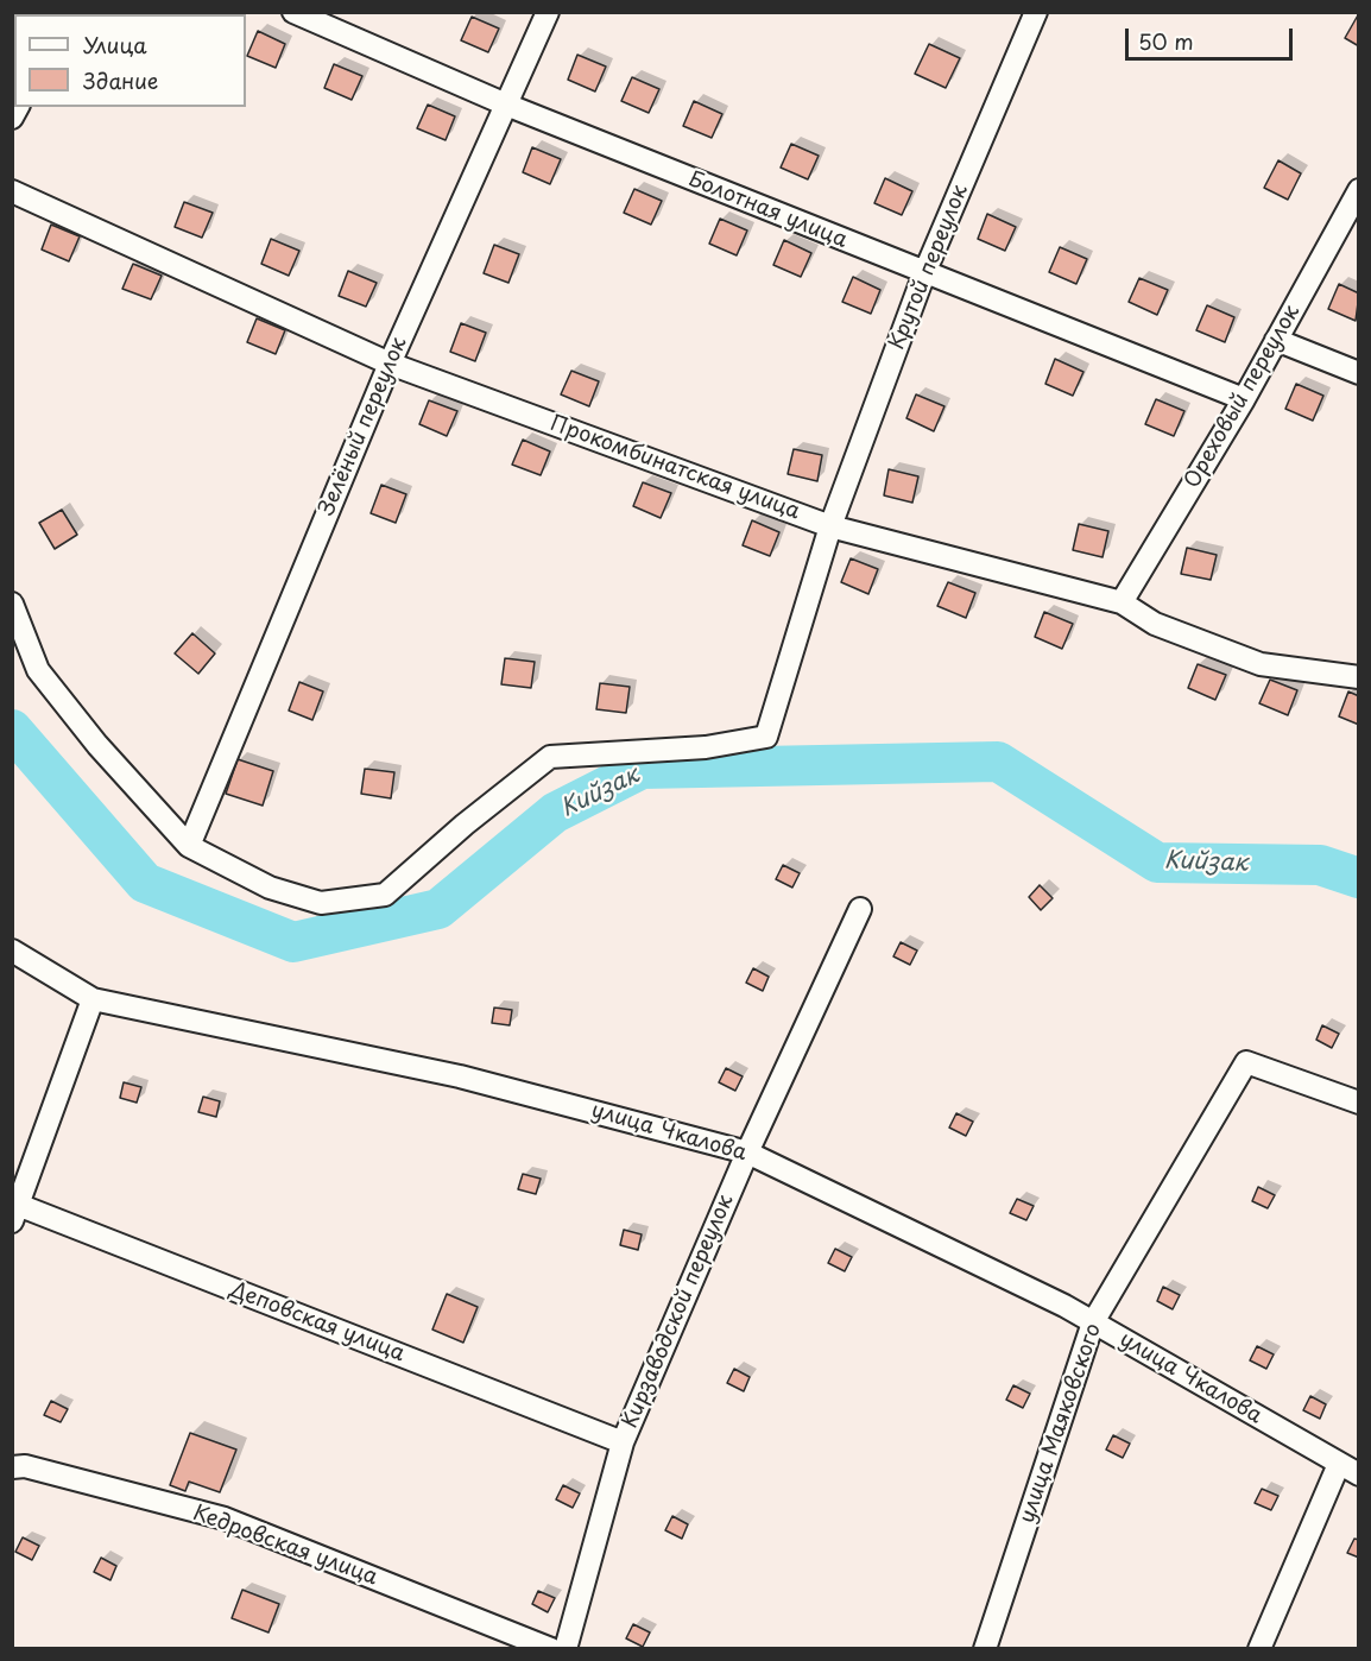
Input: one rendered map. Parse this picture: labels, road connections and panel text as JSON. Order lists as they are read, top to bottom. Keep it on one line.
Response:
{"streets":{"street":["Болотная улица","Крутой переулок","Ореховый переулок","Зелёный переулок","Прокомбинатская улица","улица Чкалова","Кирзаводской переулок","Деповская улица","улица Маяковского","Кедровская улица"]},"crossings":[["Болотная улица","Крутой переулок"],["Болотная улица","Ореховый переулок"],["Болотная улица","Зелёный переулок"],["Крутой переулок","Зелёный переулок"],["Крутой переулок","Прокомбинатская улица"],["Ореховый переулок","Прокомбинатская улица"],["Зелёный переулок","Прокомбинатская улица"],["улица Чкалова","Кирзаводской переулок"],["улица Чкалова","улица Маяковского"],["Кирзаводской переулок","Деповская улица"]],"water":["Кийзак"],"legend":["Улица","Здание"],"scale_bar":"50 m"}
